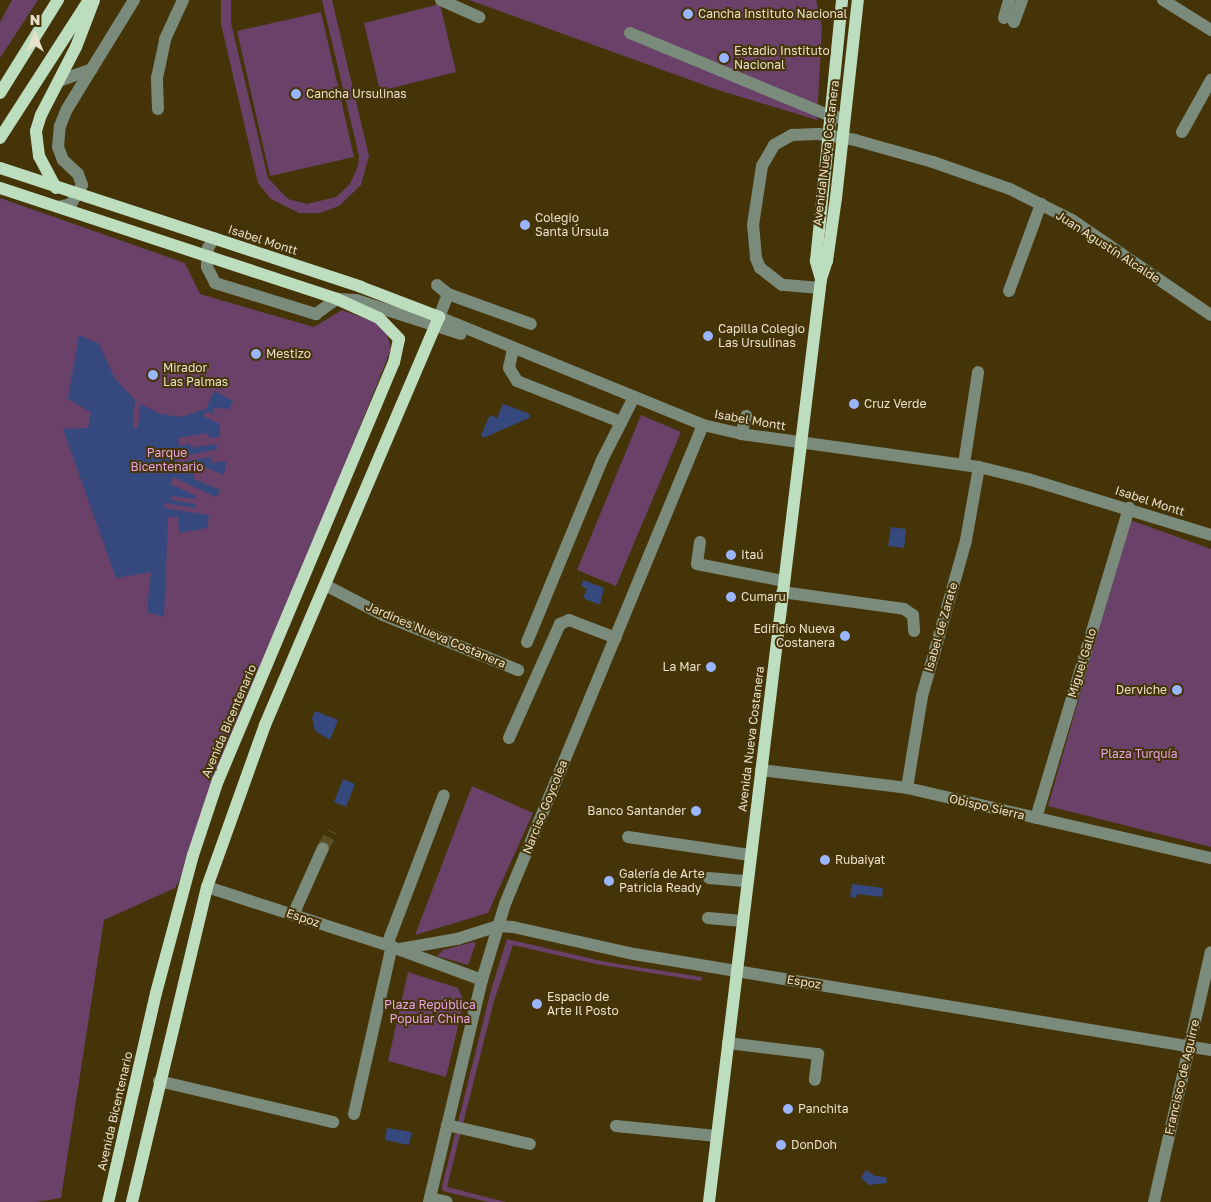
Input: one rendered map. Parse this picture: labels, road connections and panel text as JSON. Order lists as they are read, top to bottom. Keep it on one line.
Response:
{"streets":{"main road":["Avenida Nueva Costanera","Isabel Montt","Avenida Bicentenario"],"street":["Juan Agustín Alcalde","Isabel de Zarate","Jardines Nueva Costanera","Miguel Gallo","Narciso Goycolea","Obispo Sierra","Espoz","Francisco de Aguirre"]},"crossings":[["Avenida Nueva Costanera","Isabel Montt"],["Avenida Nueva Costanera","Juan Agustín Alcalde"],["Avenida Nueva Costanera","Obispo Sierra"],["Avenida Nueva Costanera","Espoz"],["Isabel Montt","Isabel de Zarate"],["Isabel Montt","Miguel Gallo"],["Isabel Montt","Avenida Bicentenario"],["Isabel Montt","Narciso Goycolea"],["Isabel de Zarate","Obispo Sierra"],["Miguel Gallo","Obispo Sierra"],["Narciso Goycolea","Espoz"],["Espoz","Francisco de Aguirre"]],"parks":["Parque Bicentenario","Plaza Turquía","Plaza República Popular China"],"places":["Cancha Instituto Nacional","Estadio Instituto Nacional","Cancha Ursulinas","Colegio Santa Úrsula","Capilla Colegio Las Ursulinas","Mestizo","Mirador Las Palmas","Cruz Verde","Itaú","Cumaru","Edificio Nueva Costanera","La Mar","Derviche","Banco Santander","Rubaiyat","Galería de Arte Patricia Ready","Espacio de Arte Il Posto","Panchita","DonDoh"],"north":"top"}
